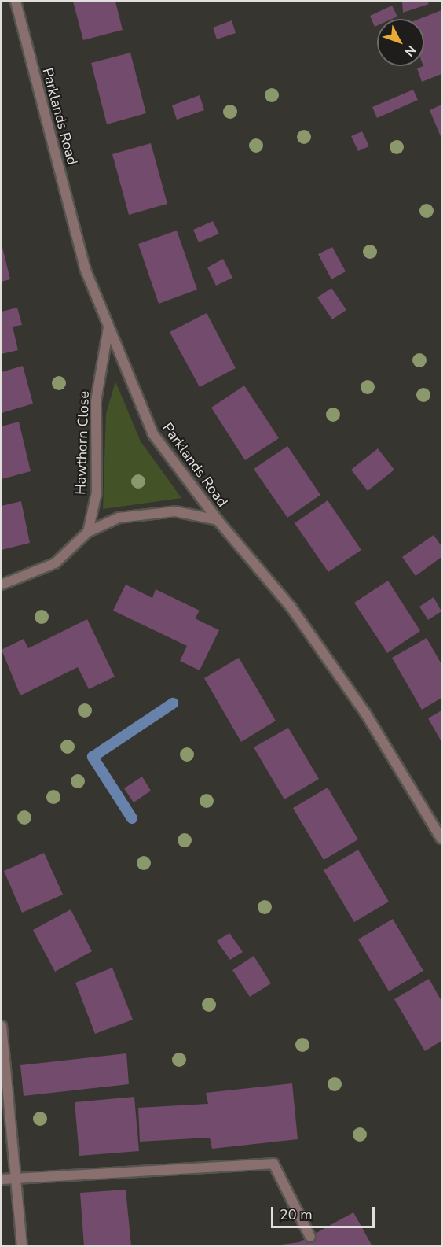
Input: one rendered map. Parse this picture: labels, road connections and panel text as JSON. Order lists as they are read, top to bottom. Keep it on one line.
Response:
{"streets":{"street":["Parklands Road","Hawthorn Close"]},"crossings":[["Parklands Road","Hawthorn Close"]],"scale_bar":"20 m","north":"bottom right"}
